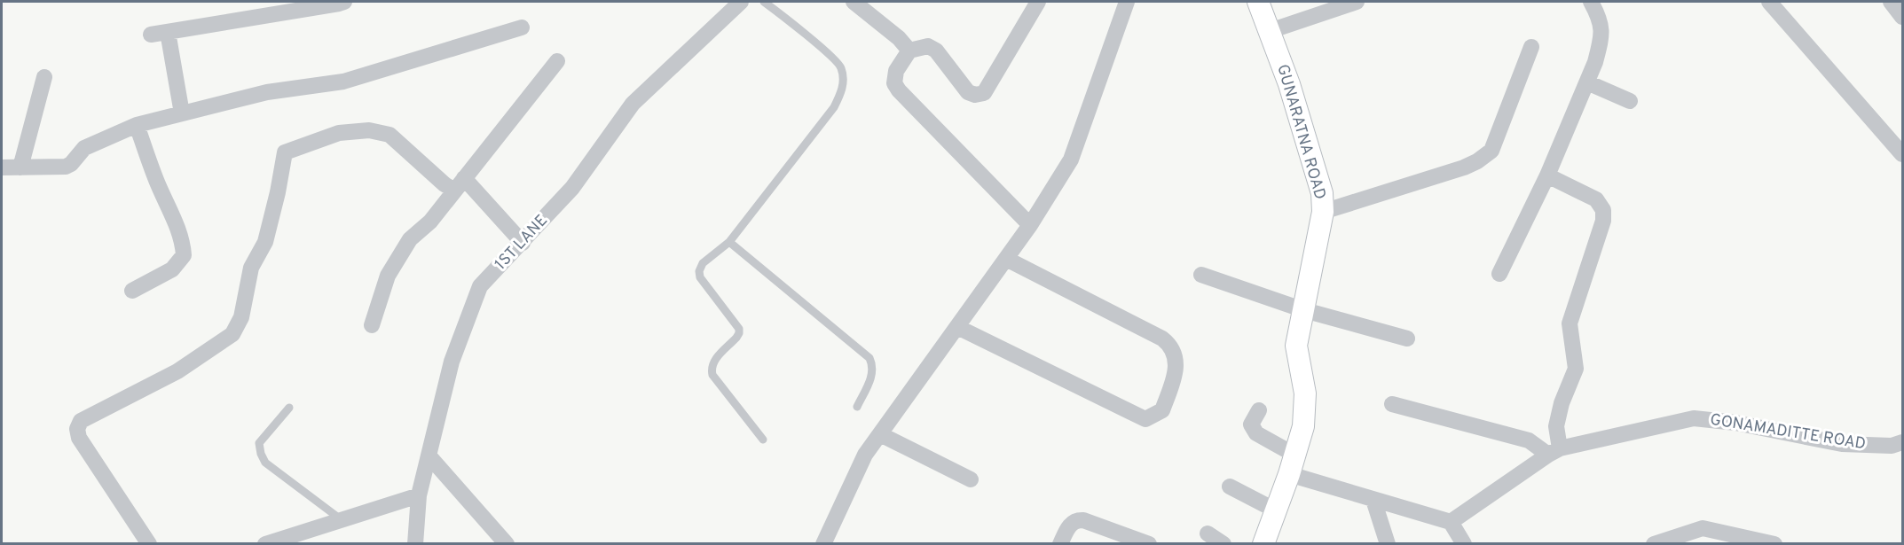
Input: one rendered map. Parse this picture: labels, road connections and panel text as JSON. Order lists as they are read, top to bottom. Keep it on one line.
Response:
{"streets":{"street":["GUNARATNA ROAD","1ST LANE","GONAMADITTE ROAD"]}}
